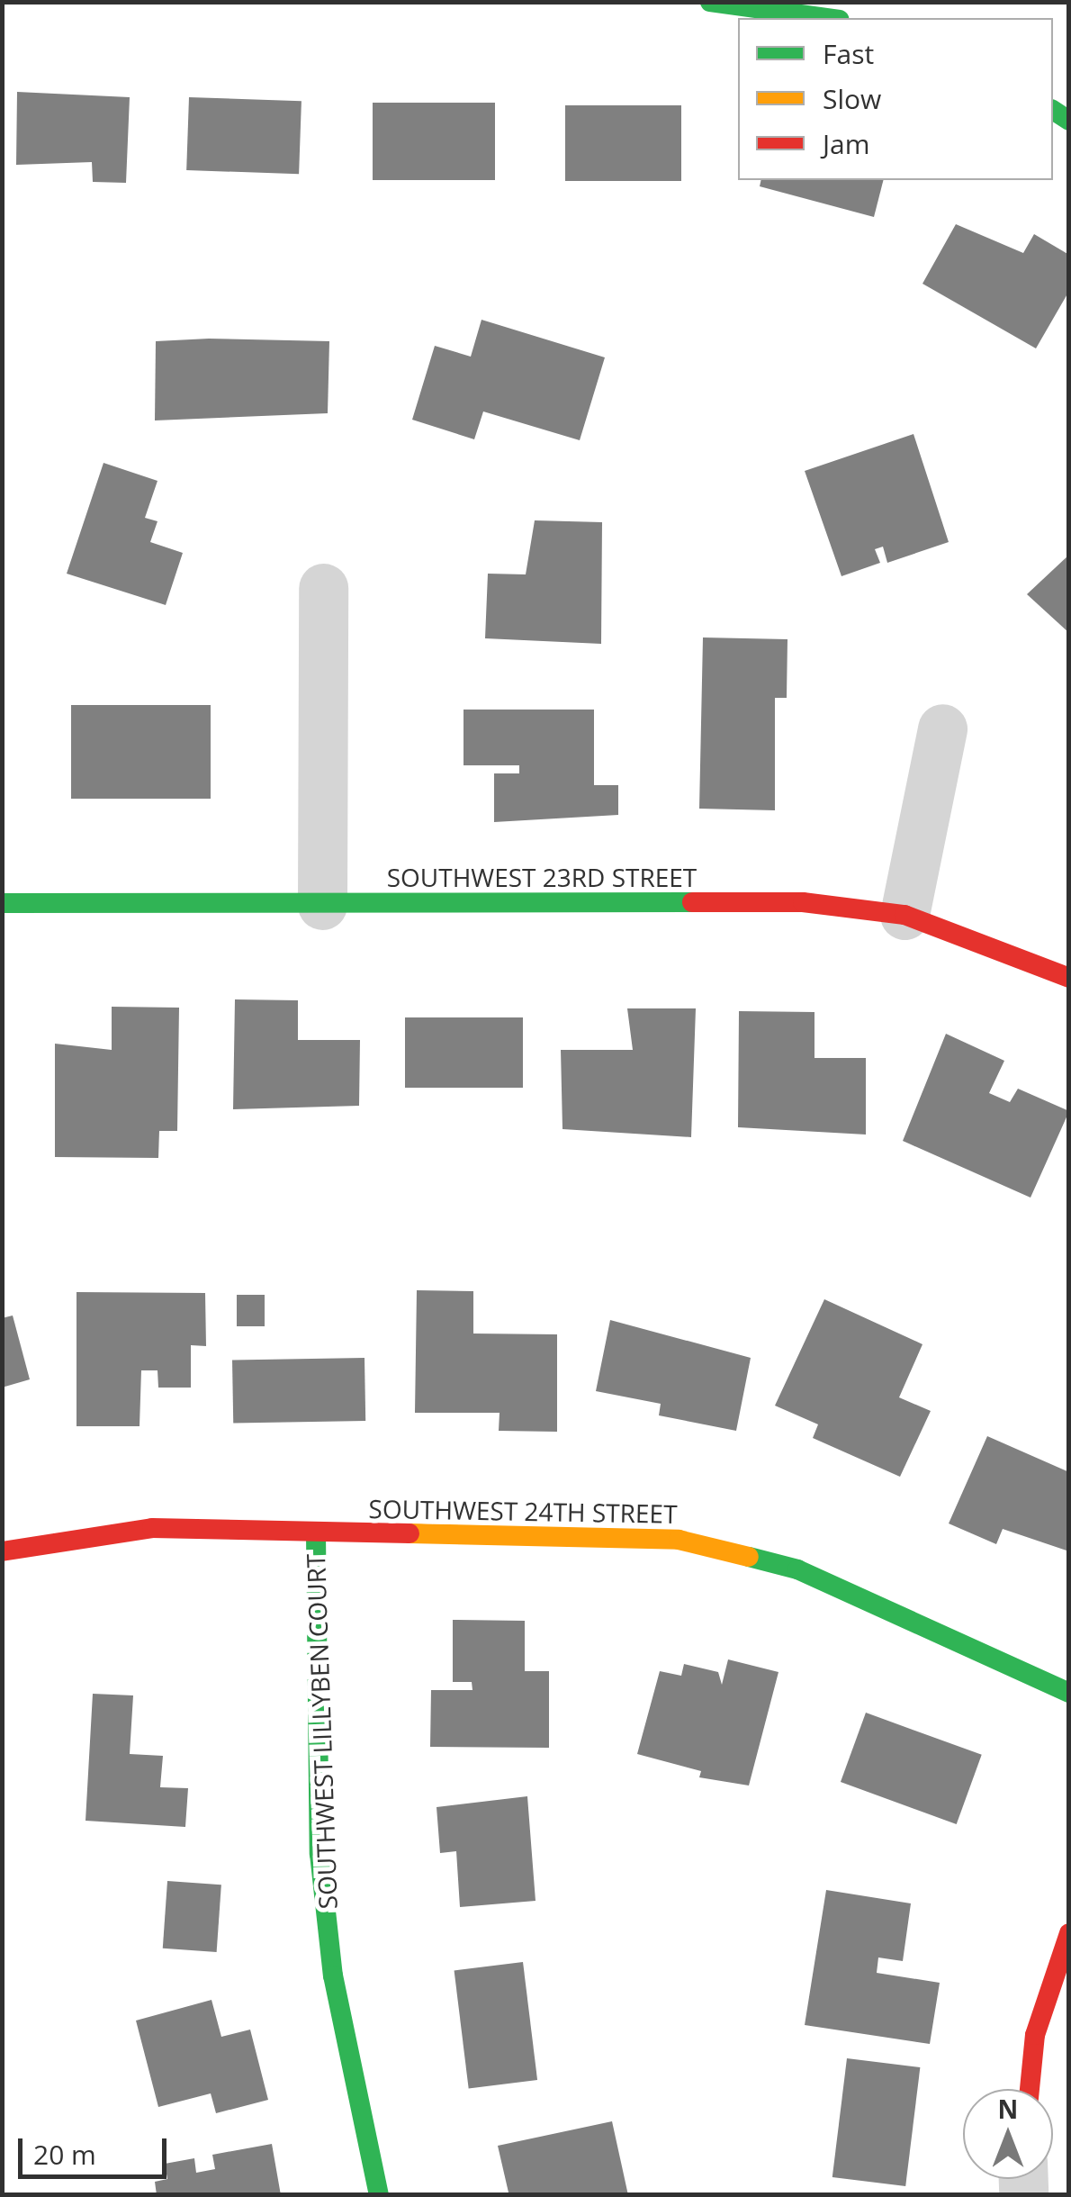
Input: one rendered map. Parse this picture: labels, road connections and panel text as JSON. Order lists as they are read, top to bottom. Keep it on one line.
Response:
{"streets":{"street":["SOUTHWEST 23RD STREET","SOUTHWEST 24TH STREET","SOUTHWEST LILLYBEN COURT"]},"crossings":[["SOUTHWEST 24TH STREET","SOUTHWEST LILLYBEN COURT"]],"legend":["Fast","Slow","Jam"],"scale_bar":"20 m","north":"top"}
